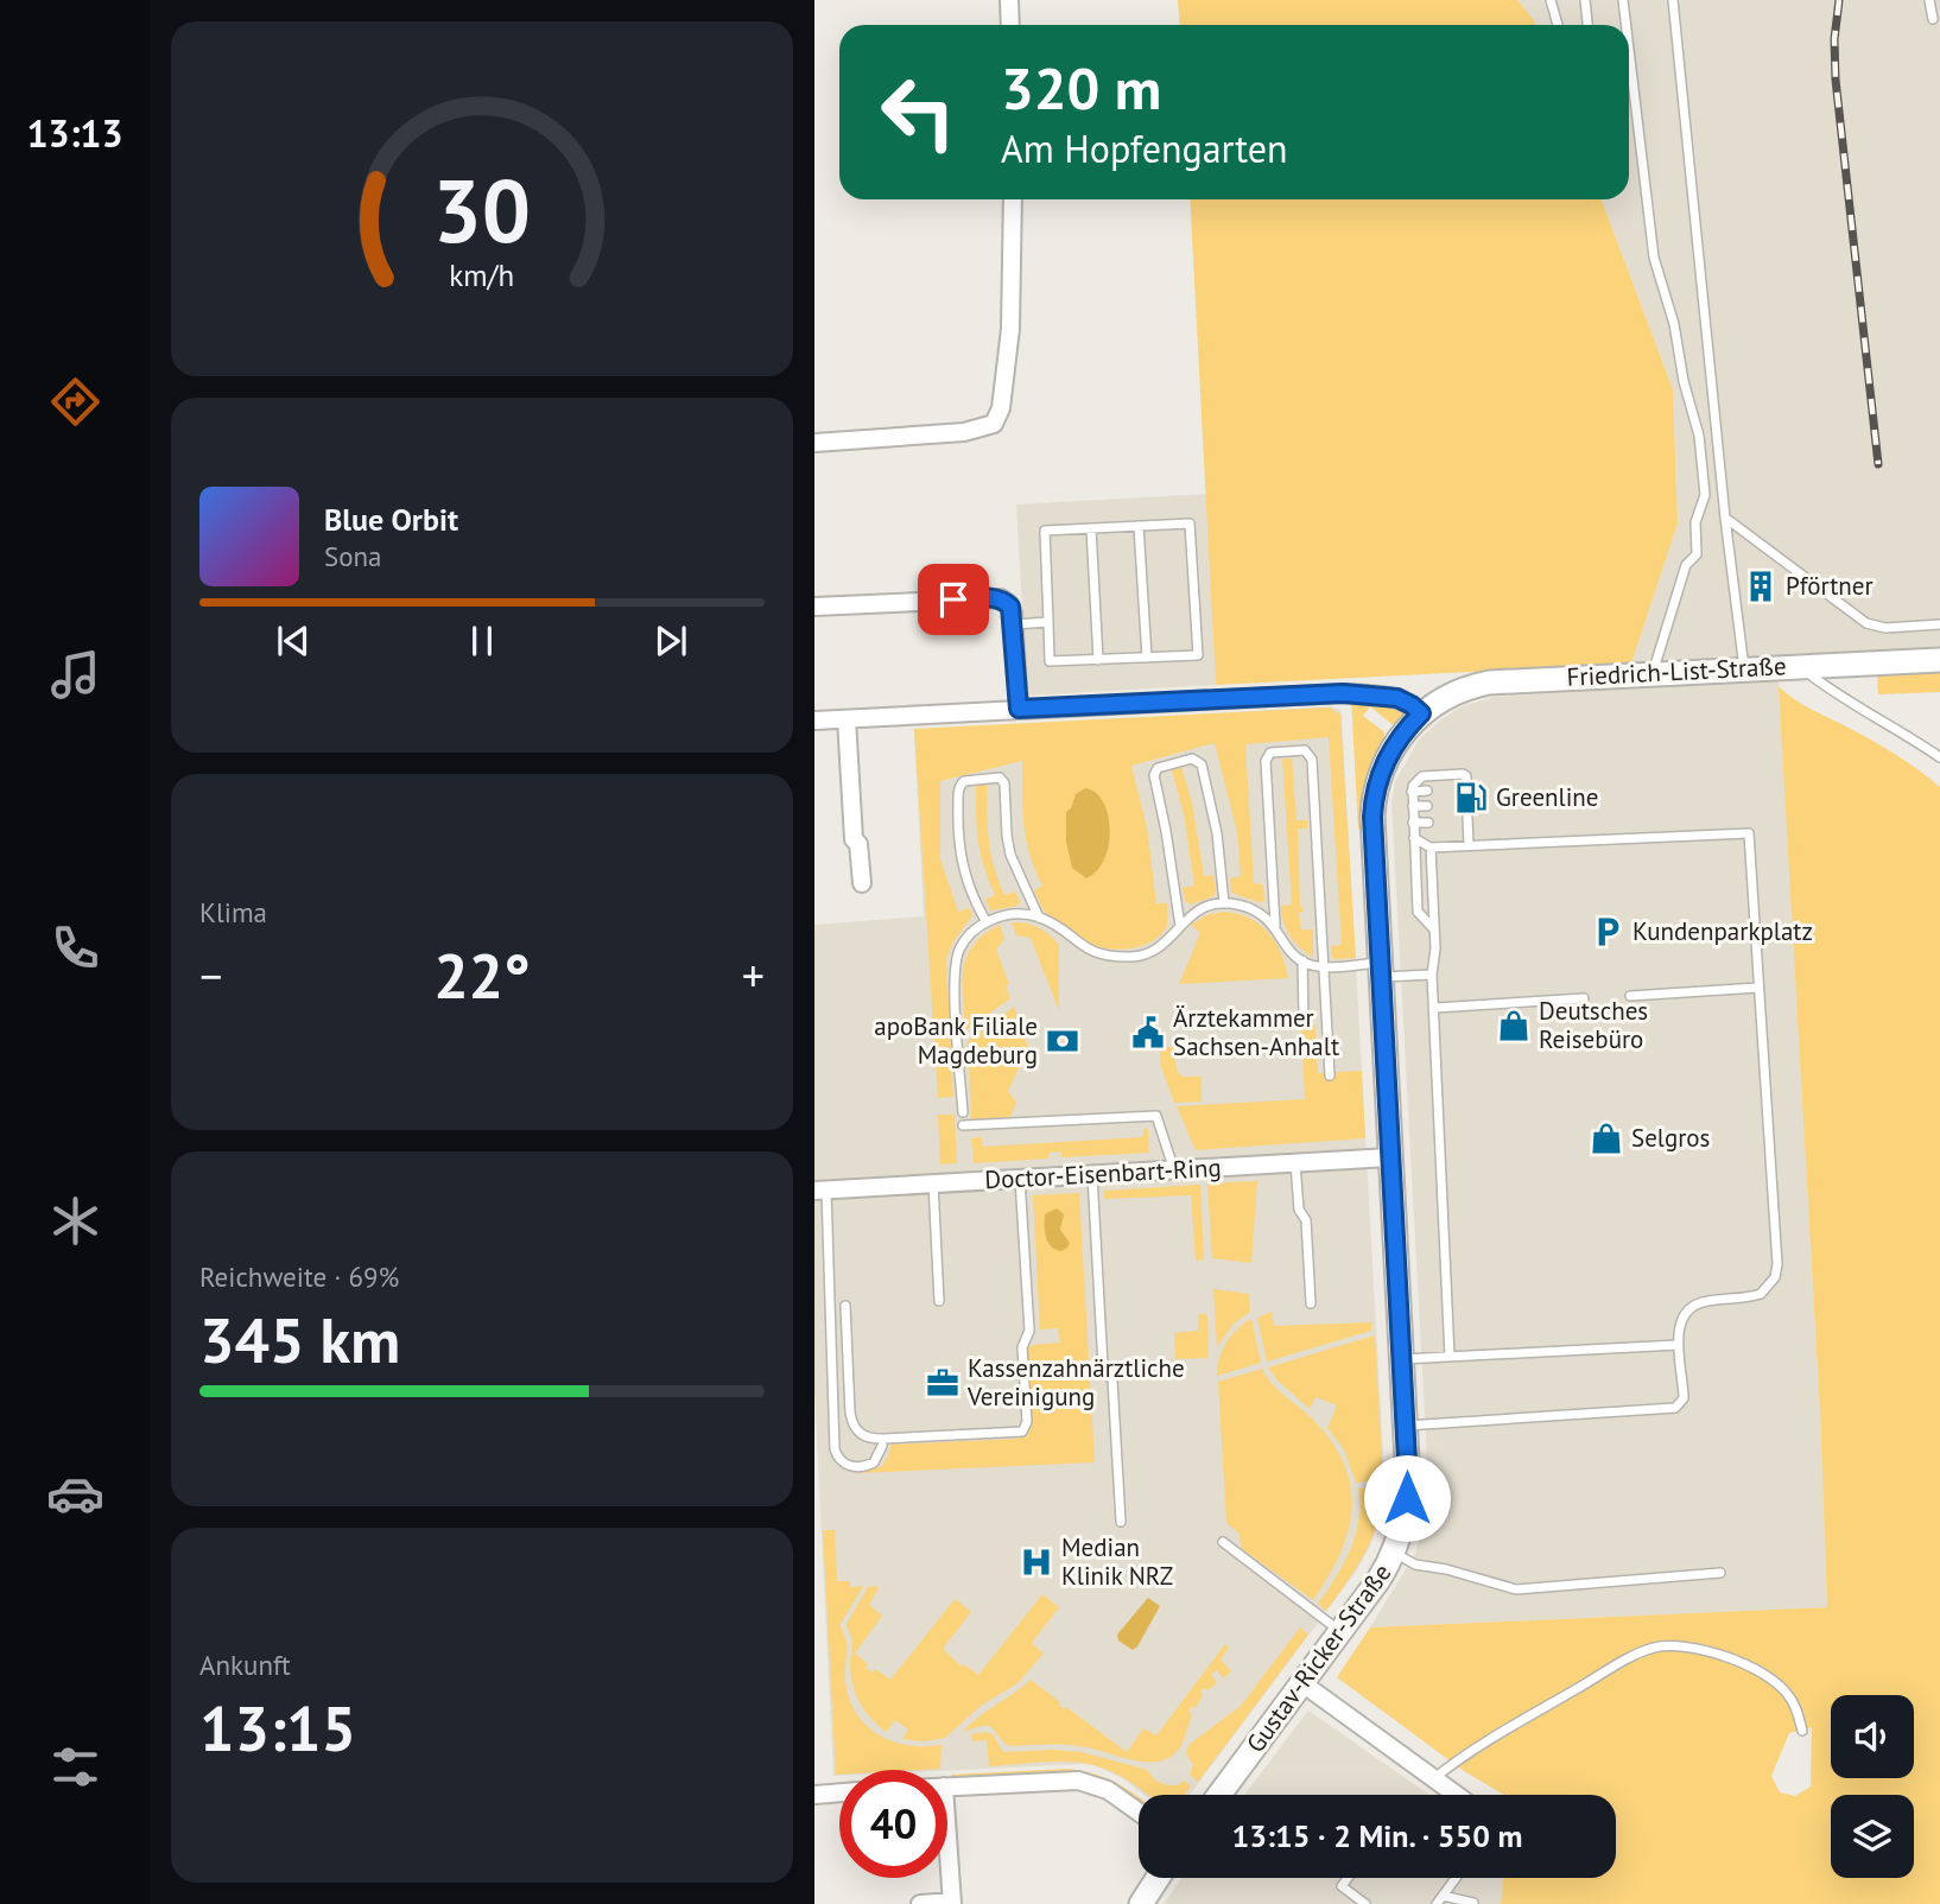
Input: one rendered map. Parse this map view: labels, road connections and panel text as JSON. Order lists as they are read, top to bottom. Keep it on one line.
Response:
{"streets":{"street":["Friedrich-List-Straße","Doctor-Eisenbart-Ring","Gustav-Ricker-Straße"]},"crossings":[["Friedrich-List-Straße","Gustav-Ricker-Straße"],["Doctor-Eisenbart-Ring","Gustav-Ricker-Straße"]],"places":{"building":["Pförtner"],"fuel station":["Greenline"],"parking":["Kundenparkplatz"],"shop":["Deutsches Reisebüro","Selgros"],"public building":["Ärztekammer Sachsen-Anhalt"],"bank":["apoBank Filiale Magdeburg"],"office":["Kassenzahnärztliche Vereinigung"],"hospital":["Median Klinik NRZ"]},"page":{"tabs":"13:13","turn":["320 m","Am Hopfengarten"],"song":["Blue Orbit","Sona"],"tile":["Klima",["Reichweite · 69%","345 km"],["Ankunft","13:15"]],"heat":["−","22°","+"],"limit":"40","trip":"13:15 · 2 Min. · 550 m","gauge":["30","km/h"]}}
